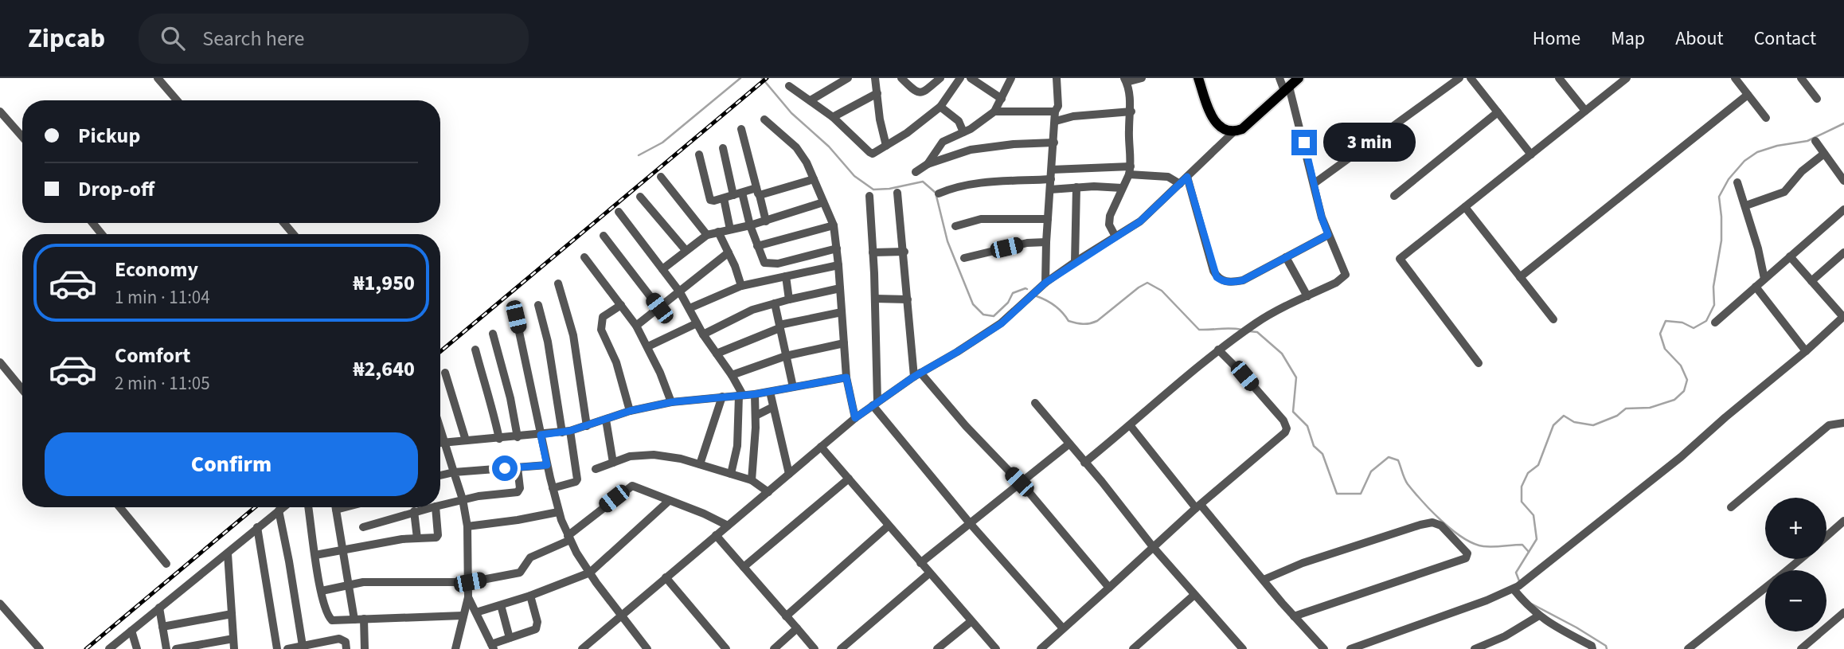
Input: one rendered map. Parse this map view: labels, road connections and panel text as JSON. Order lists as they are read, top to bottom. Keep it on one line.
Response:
{"page":{"header":"Zipcab","search":"Search here","nav":["Home","Map","About","Contact"],"banner":["Pickup","Drop-off"],"bubble":"3 min","list":[{"name":"Economy","note":"1 min · 11:04","value":"₦1,950"},{"name":"Comfort","note":"2 min · 11:05","value":"₦2,640"}],"buttons":"Confirm","map_buttons":["+","−"]}}
